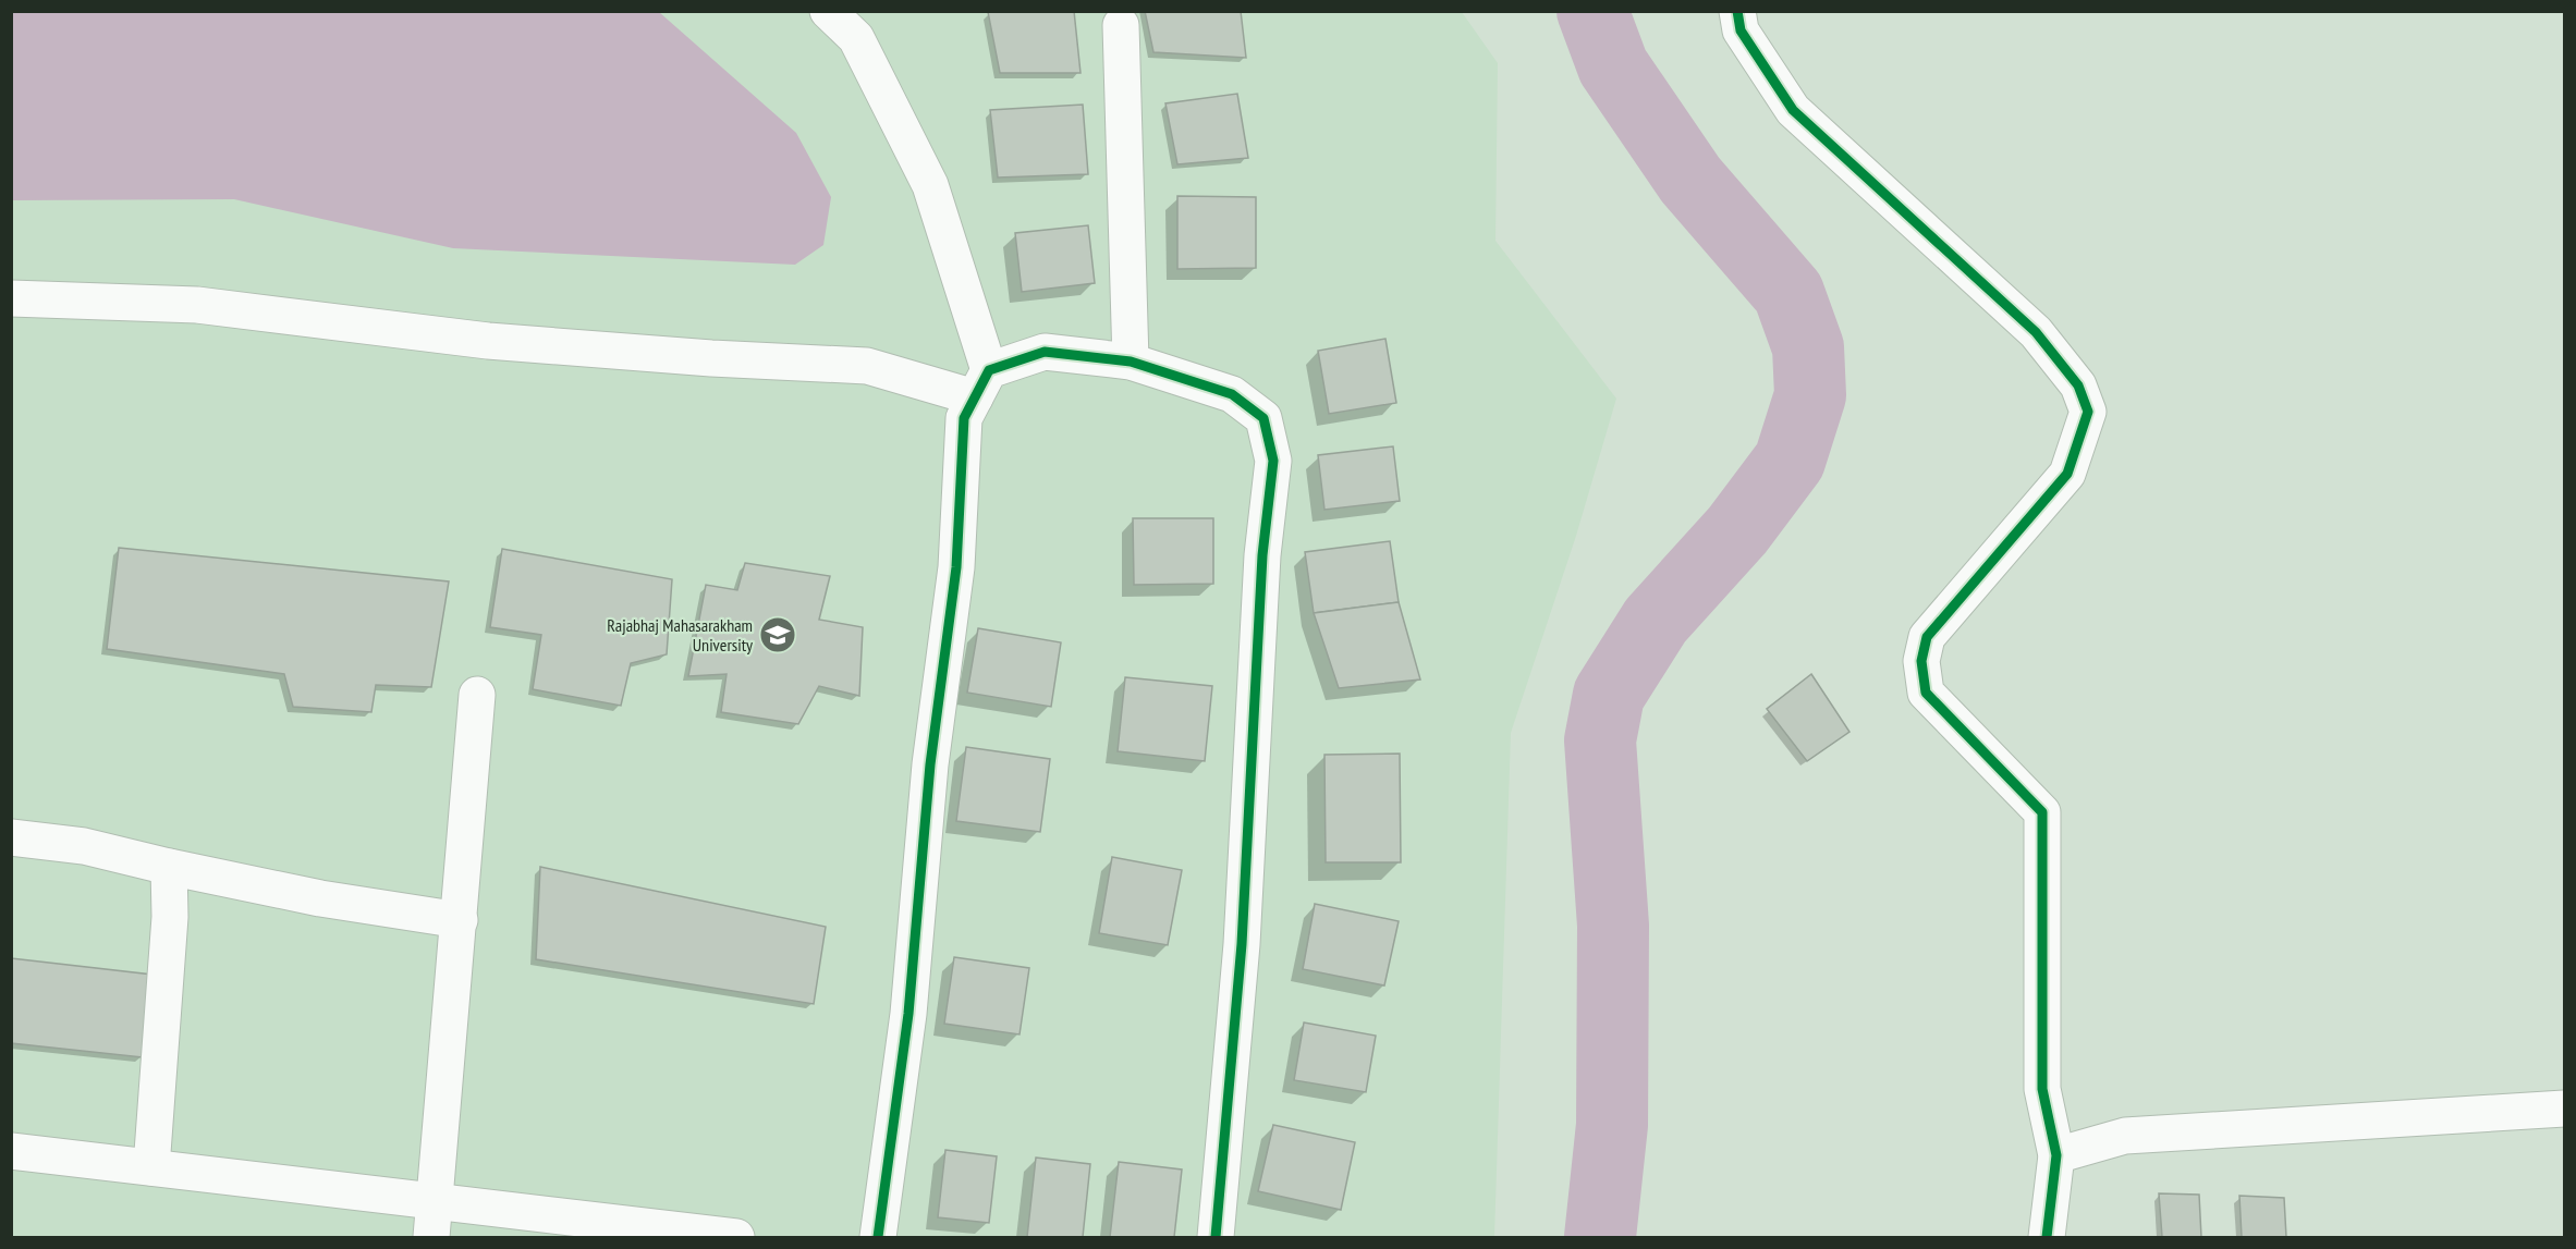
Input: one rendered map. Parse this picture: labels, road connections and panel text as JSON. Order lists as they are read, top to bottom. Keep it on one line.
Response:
{"places":{"school or university":["Rajabhaj Mahasarakham University"]}}
